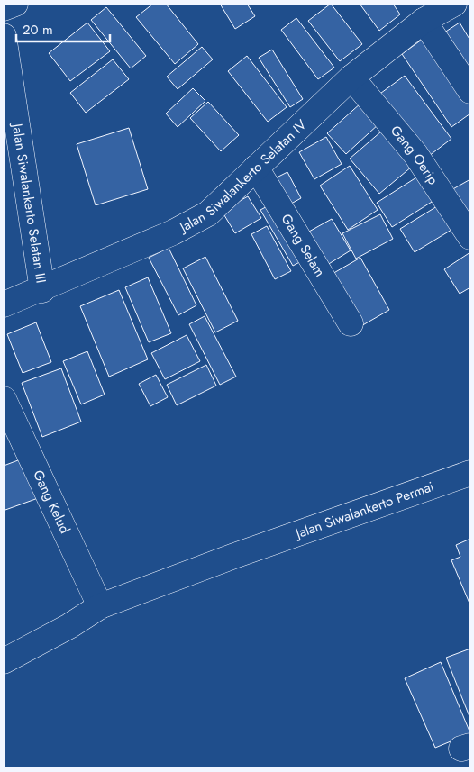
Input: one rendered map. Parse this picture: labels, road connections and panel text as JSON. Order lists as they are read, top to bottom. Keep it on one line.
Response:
{"streets":{"street":["Gang Oerip","Jalan Siwalankerto Selatan IV","Jalan Siwalankerto Selatan III","Gang Selam","Gang Kelud","Jalan Siwalankerto Permai"]},"crossings":[["Gang Oerip","Jalan Siwalankerto Selatan IV"],["Jalan Siwalankerto Selatan IV","Jalan Siwalankerto Selatan III"],["Jalan Siwalankerto Selatan IV","Gang Selam"],["Gang Kelud","Jalan Siwalankerto Permai"]],"scale_bar":"20 m"}
